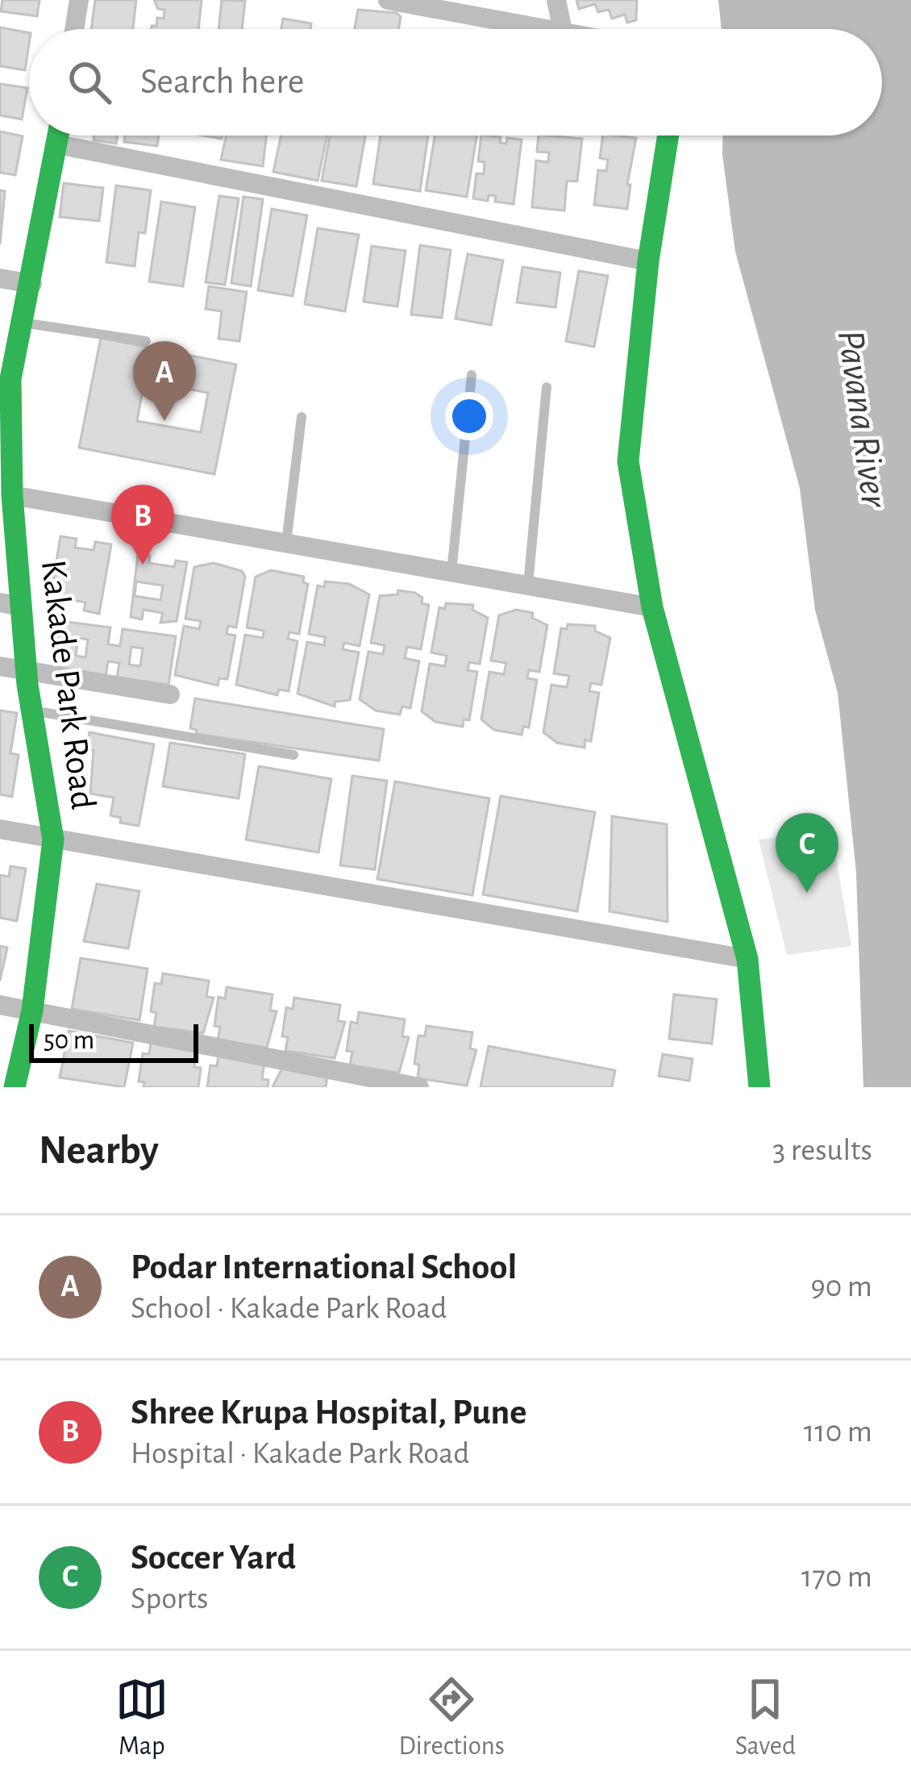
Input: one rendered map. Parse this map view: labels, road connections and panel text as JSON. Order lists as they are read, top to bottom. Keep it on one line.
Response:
{"streets":{"street":["Kakade Park Road"]},"water":["Pavana River"],"scale_bar":"50 m","page":{"search":"Search here","pins":["A","B","C"],"scale":"50 m","heading":["Nearby","3 results"],"list":[{"mark":"A","name":"Podar International School","note":"School · Kakade Park Road","value":"90 m"},{"mark":"B","name":"Shree Krupa Hospital, Pune","note":"Hospital · Kakade Park Road","value":"110 m"},{"mark":"C","name":"Soccer Yard","note":"Sports","value":"170 m"}],"nav":["Map","Directions","Saved"]}}
